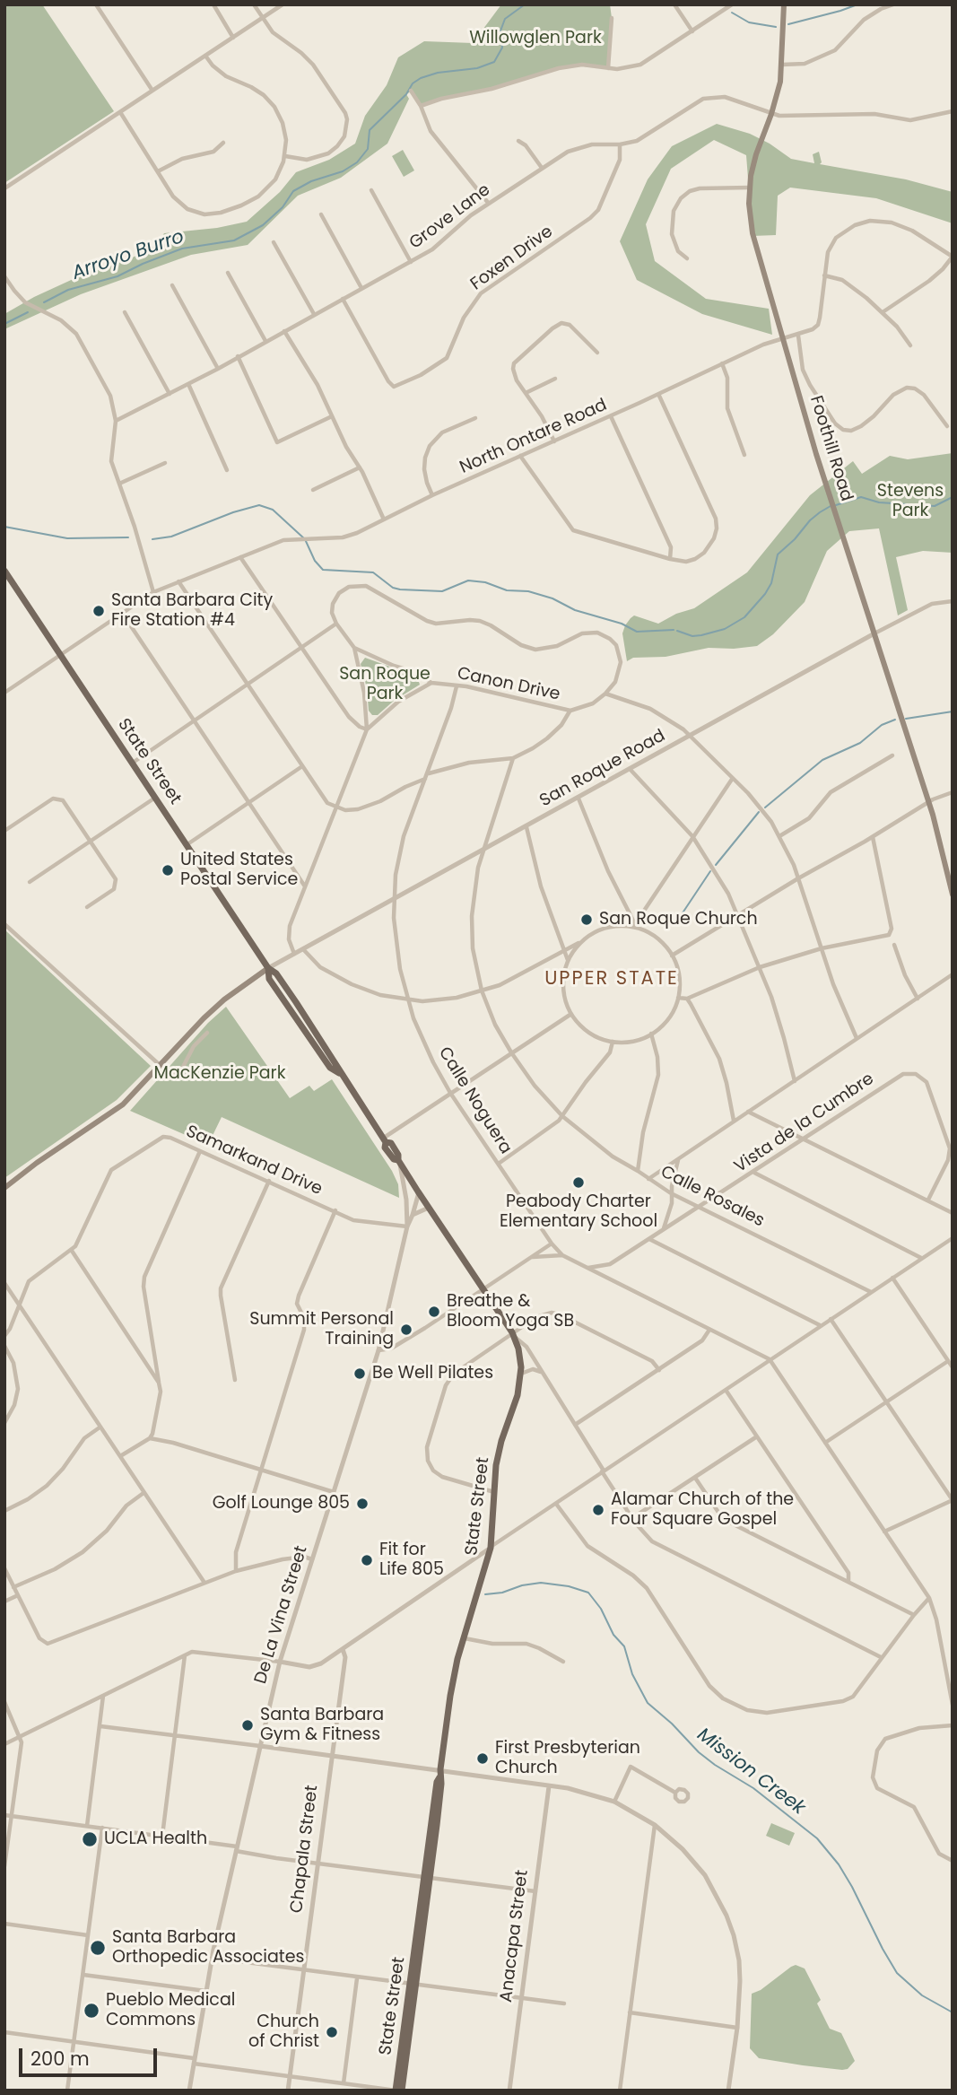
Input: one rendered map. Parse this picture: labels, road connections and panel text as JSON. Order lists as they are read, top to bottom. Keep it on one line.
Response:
{"streets":{"main road":["Foothill Road","State Street"],"street":["Grove Lane","Foxen Drive","North Ontare Road","Canon Drive","San Roque Road","Calle Noguera","Vista de la Cumbre","Samarkand Drive","Calle Rosales","De La Vina Street","Chapala Street","Anacapa Street"]},"crossings":[["Grove Lane","Foxen Drive"],["Grove Lane","Foothill Road"],["North Ontare Road","Foothill Road"],["North Ontare Road","State Street"],["Foothill Road","San Roque Road"],["Canon Drive","San Roque Road"],["Canon Drive","Calle Noguera"],["State Street","San Roque Road"],["State Street","De La Vina Street"],["San Roque Road","Calle Noguera"],["San Roque Road","Calle Rosales"],["Calle Noguera","Vista de la Cumbre"],["Vista de la Cumbre","Calle Rosales"],["Samarkand Drive","De La Vina Street"]],"districts":["UPPER STATE"],"water":["Arroyo Burro","Mission Creek"],"parks":["Willowglen Park","Stevens Park","San Roque Park","MacKenzie Park"],"places":["Santa Barbara City Fire Station #4","United States Postal Service","San Roque Church","Peabody Charter Elementary School","Breathe & Bloom Yoga SB","Summit Personal Training","Be Well Pilates","Golf Lounge 805","Alamar Church of the Four Square Gospel","Fit for Life 805","Santa Barbara Gym & Fitness","First Presbyterian Church","UCLA Health","Santa Barbara Orthopedic Associates","Pueblo Medical Commons","Church of Christ"],"scale_bar":"200 m"}
